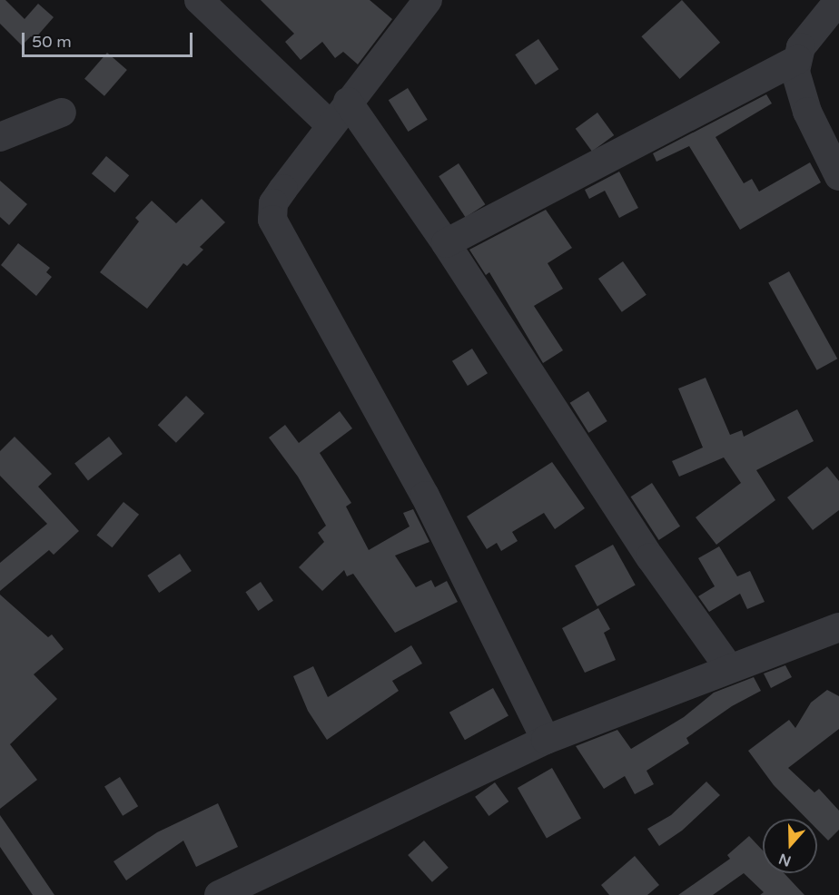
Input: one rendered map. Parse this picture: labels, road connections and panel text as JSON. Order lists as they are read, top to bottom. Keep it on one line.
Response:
{"scale_bar":"50 m","north":"bottom"}
